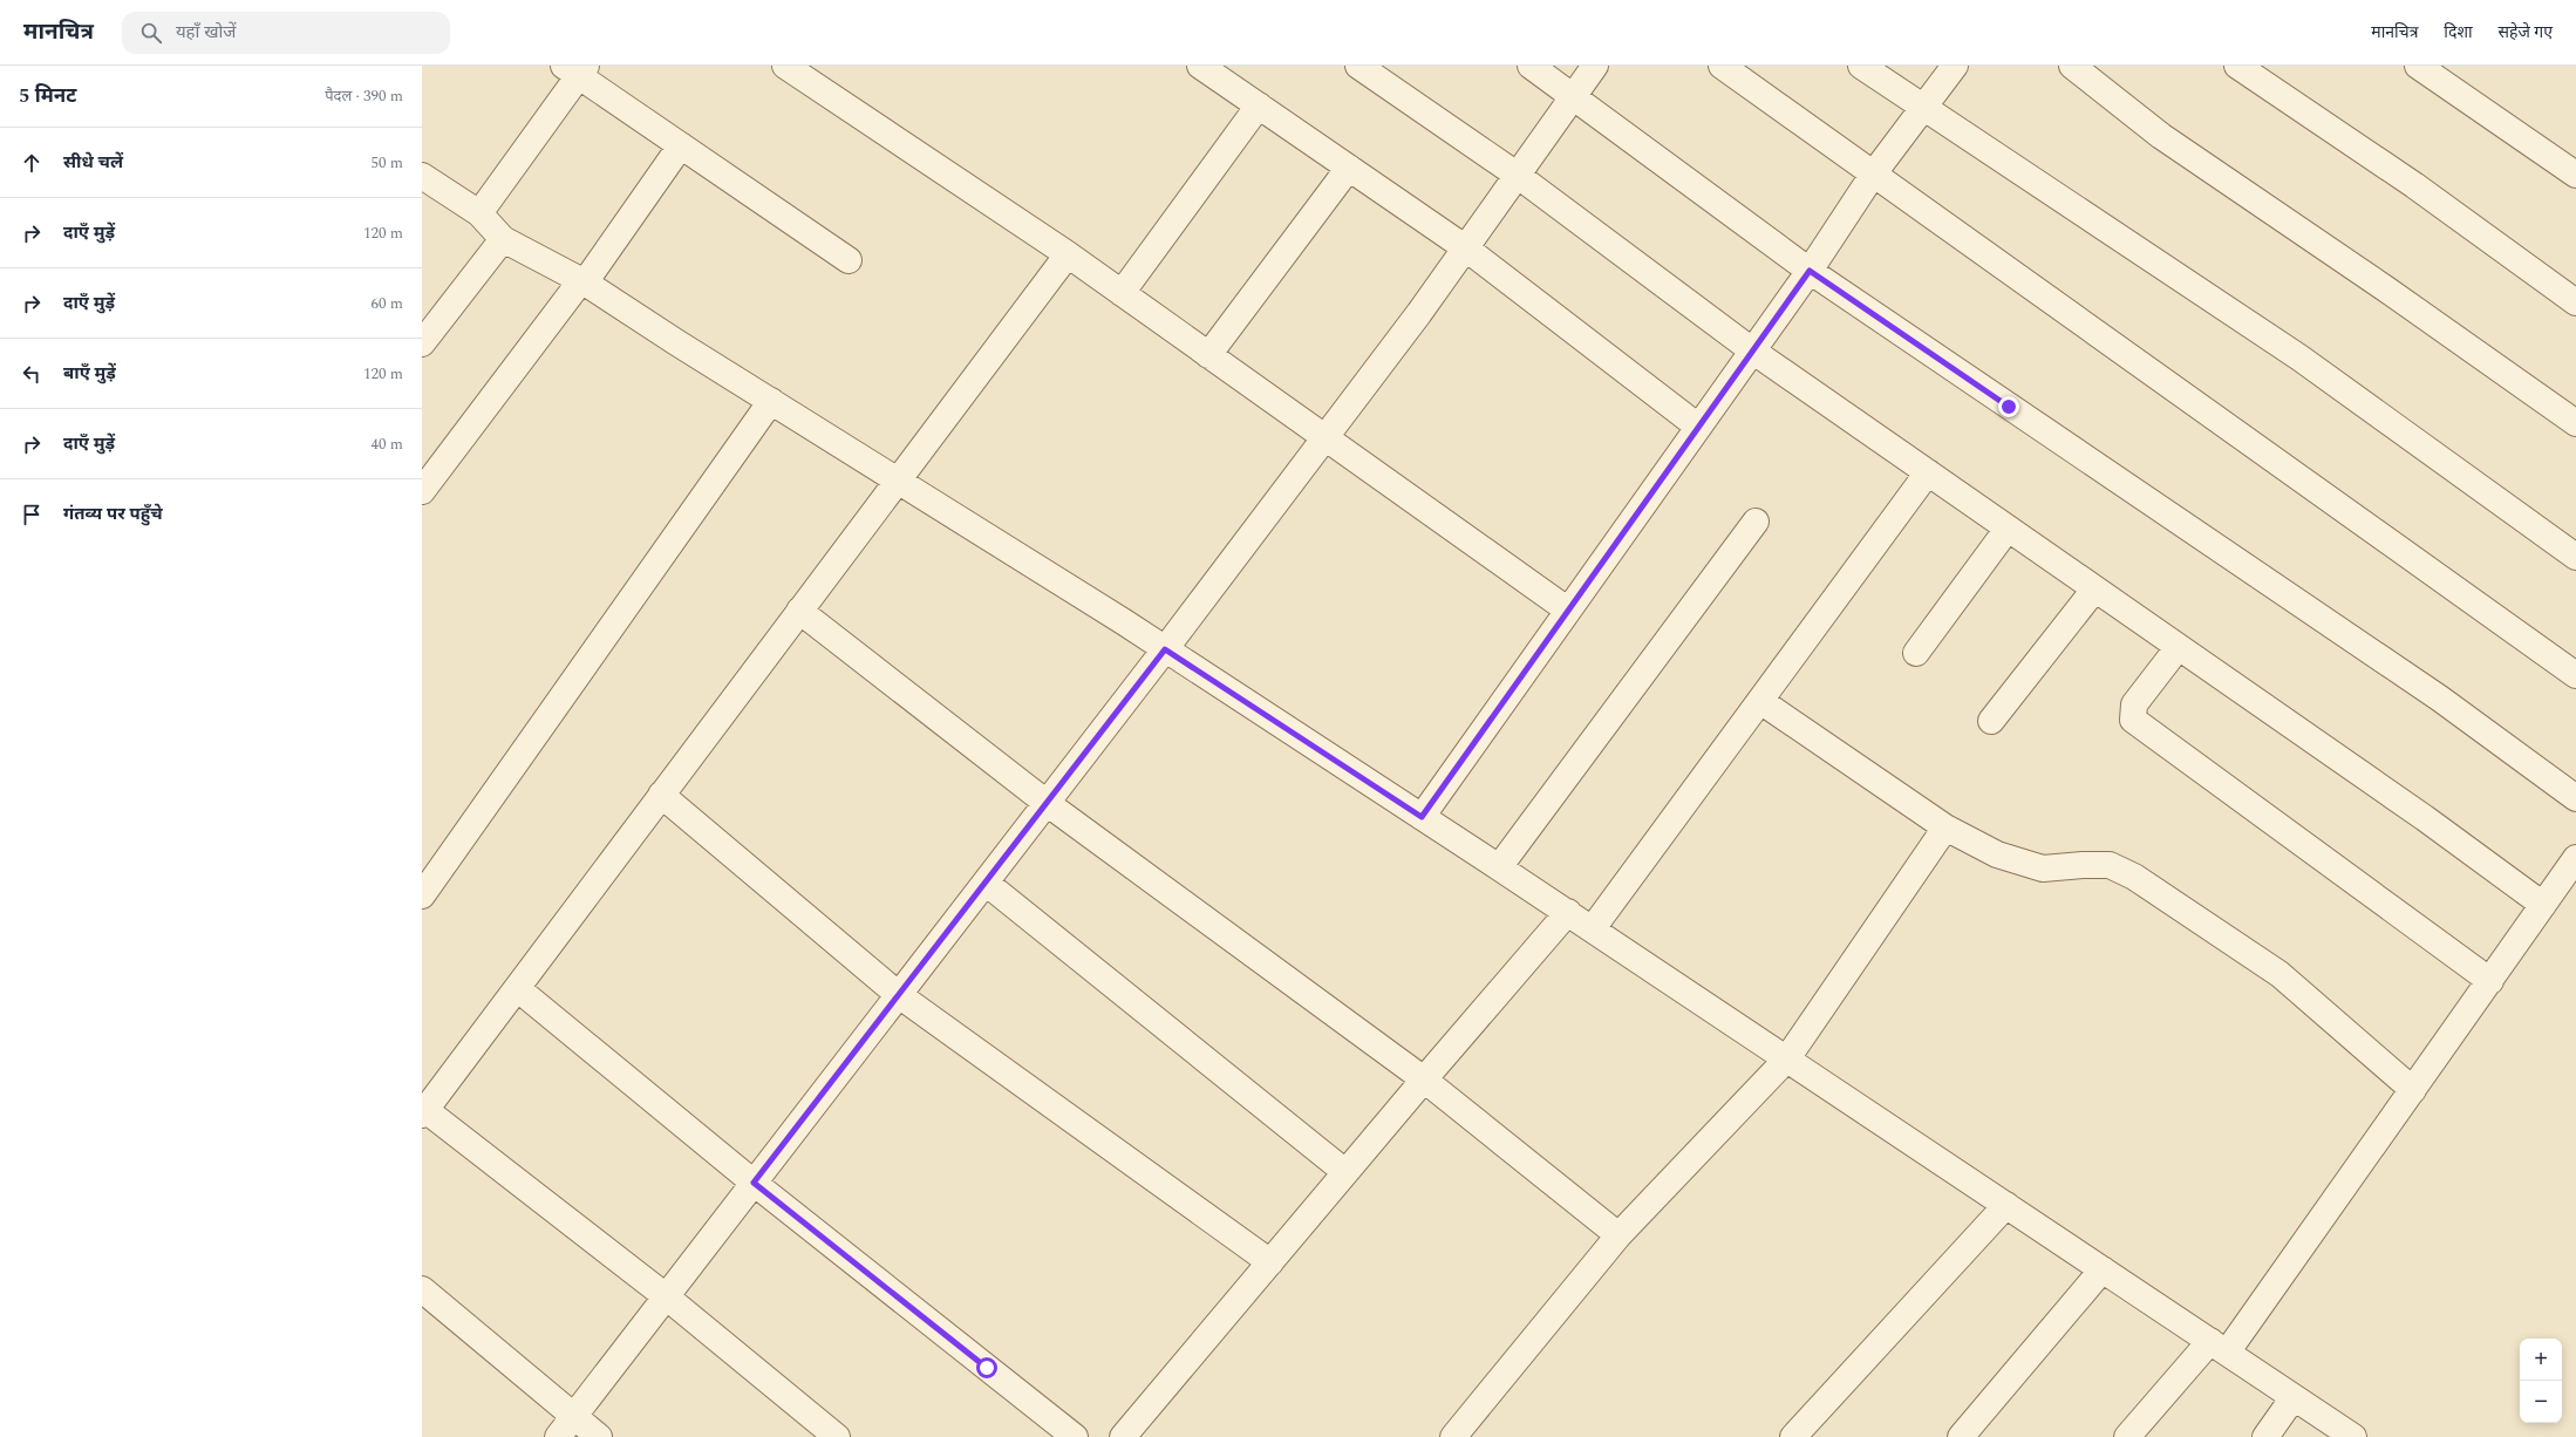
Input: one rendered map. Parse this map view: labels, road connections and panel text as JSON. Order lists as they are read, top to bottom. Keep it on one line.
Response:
{"page":{"header":"मानचित्र","search":"यहाँ खोजें","nav":["मानचित्र","दिशा","सहेजे गए"],"heading":["5 मिनट","पैदल · 390 m"],"list":[["सीधे चलें","50 m"],["दाएँ मुड़ें","120 m"],["दाएँ मुड़ें","60 m"],["बाएँ मुड़ें","120 m"],["दाएँ मुड़ें","40 m"],"गंतव्य पर पहुँचे"],"map_buttons":["+","−"]}}
